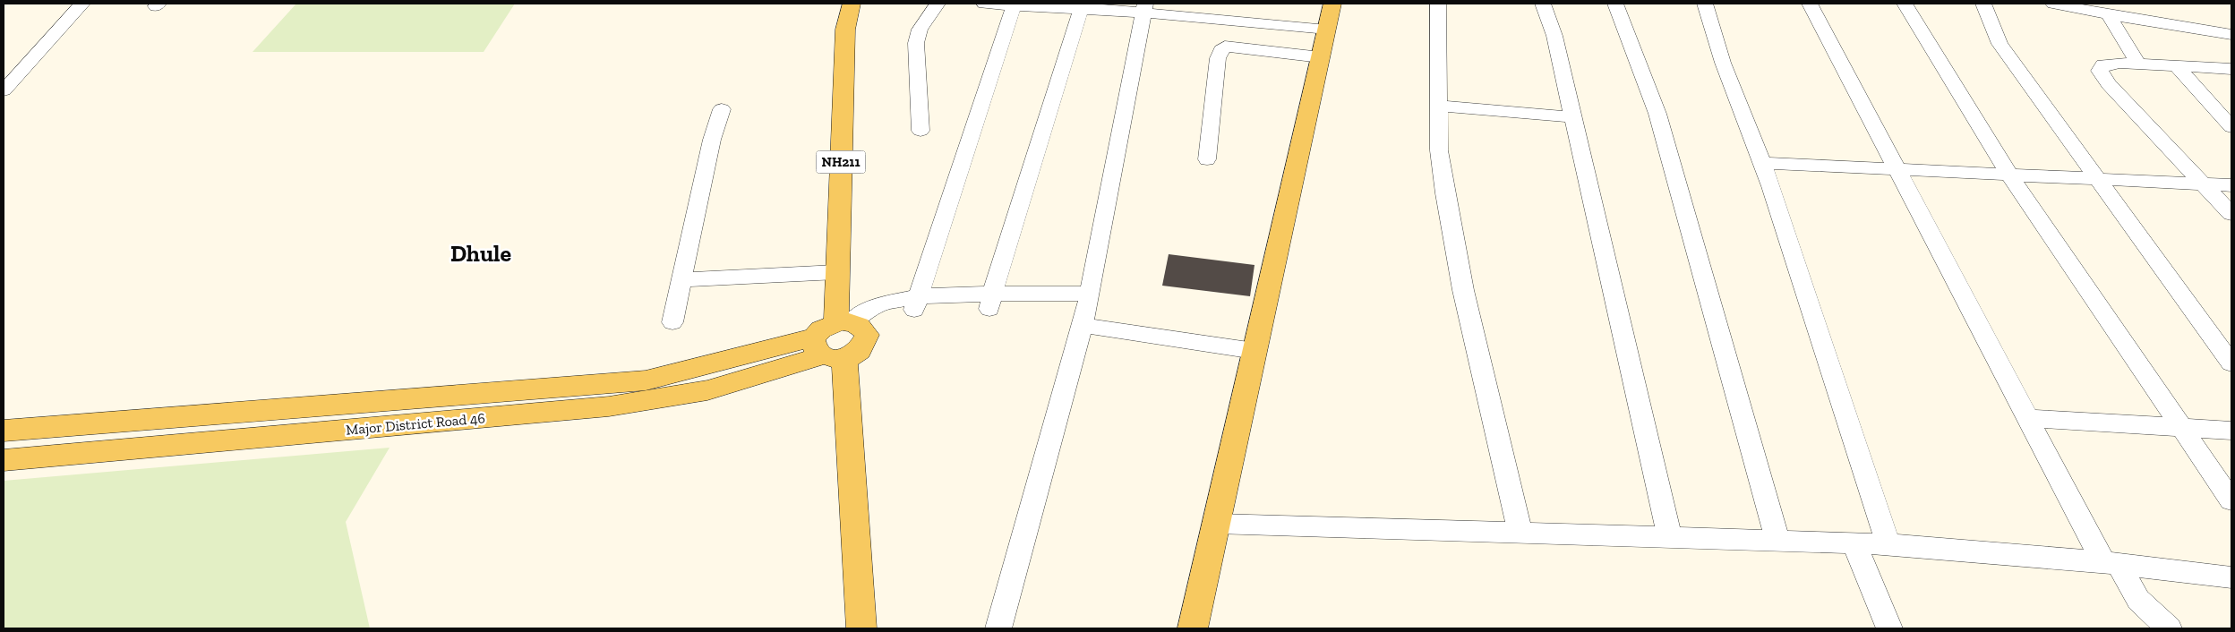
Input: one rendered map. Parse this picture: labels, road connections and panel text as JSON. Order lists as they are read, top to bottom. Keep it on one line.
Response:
{"streets":{"main road":["NH211","Major District Road 46"]},"districts":["Dhule"]}
